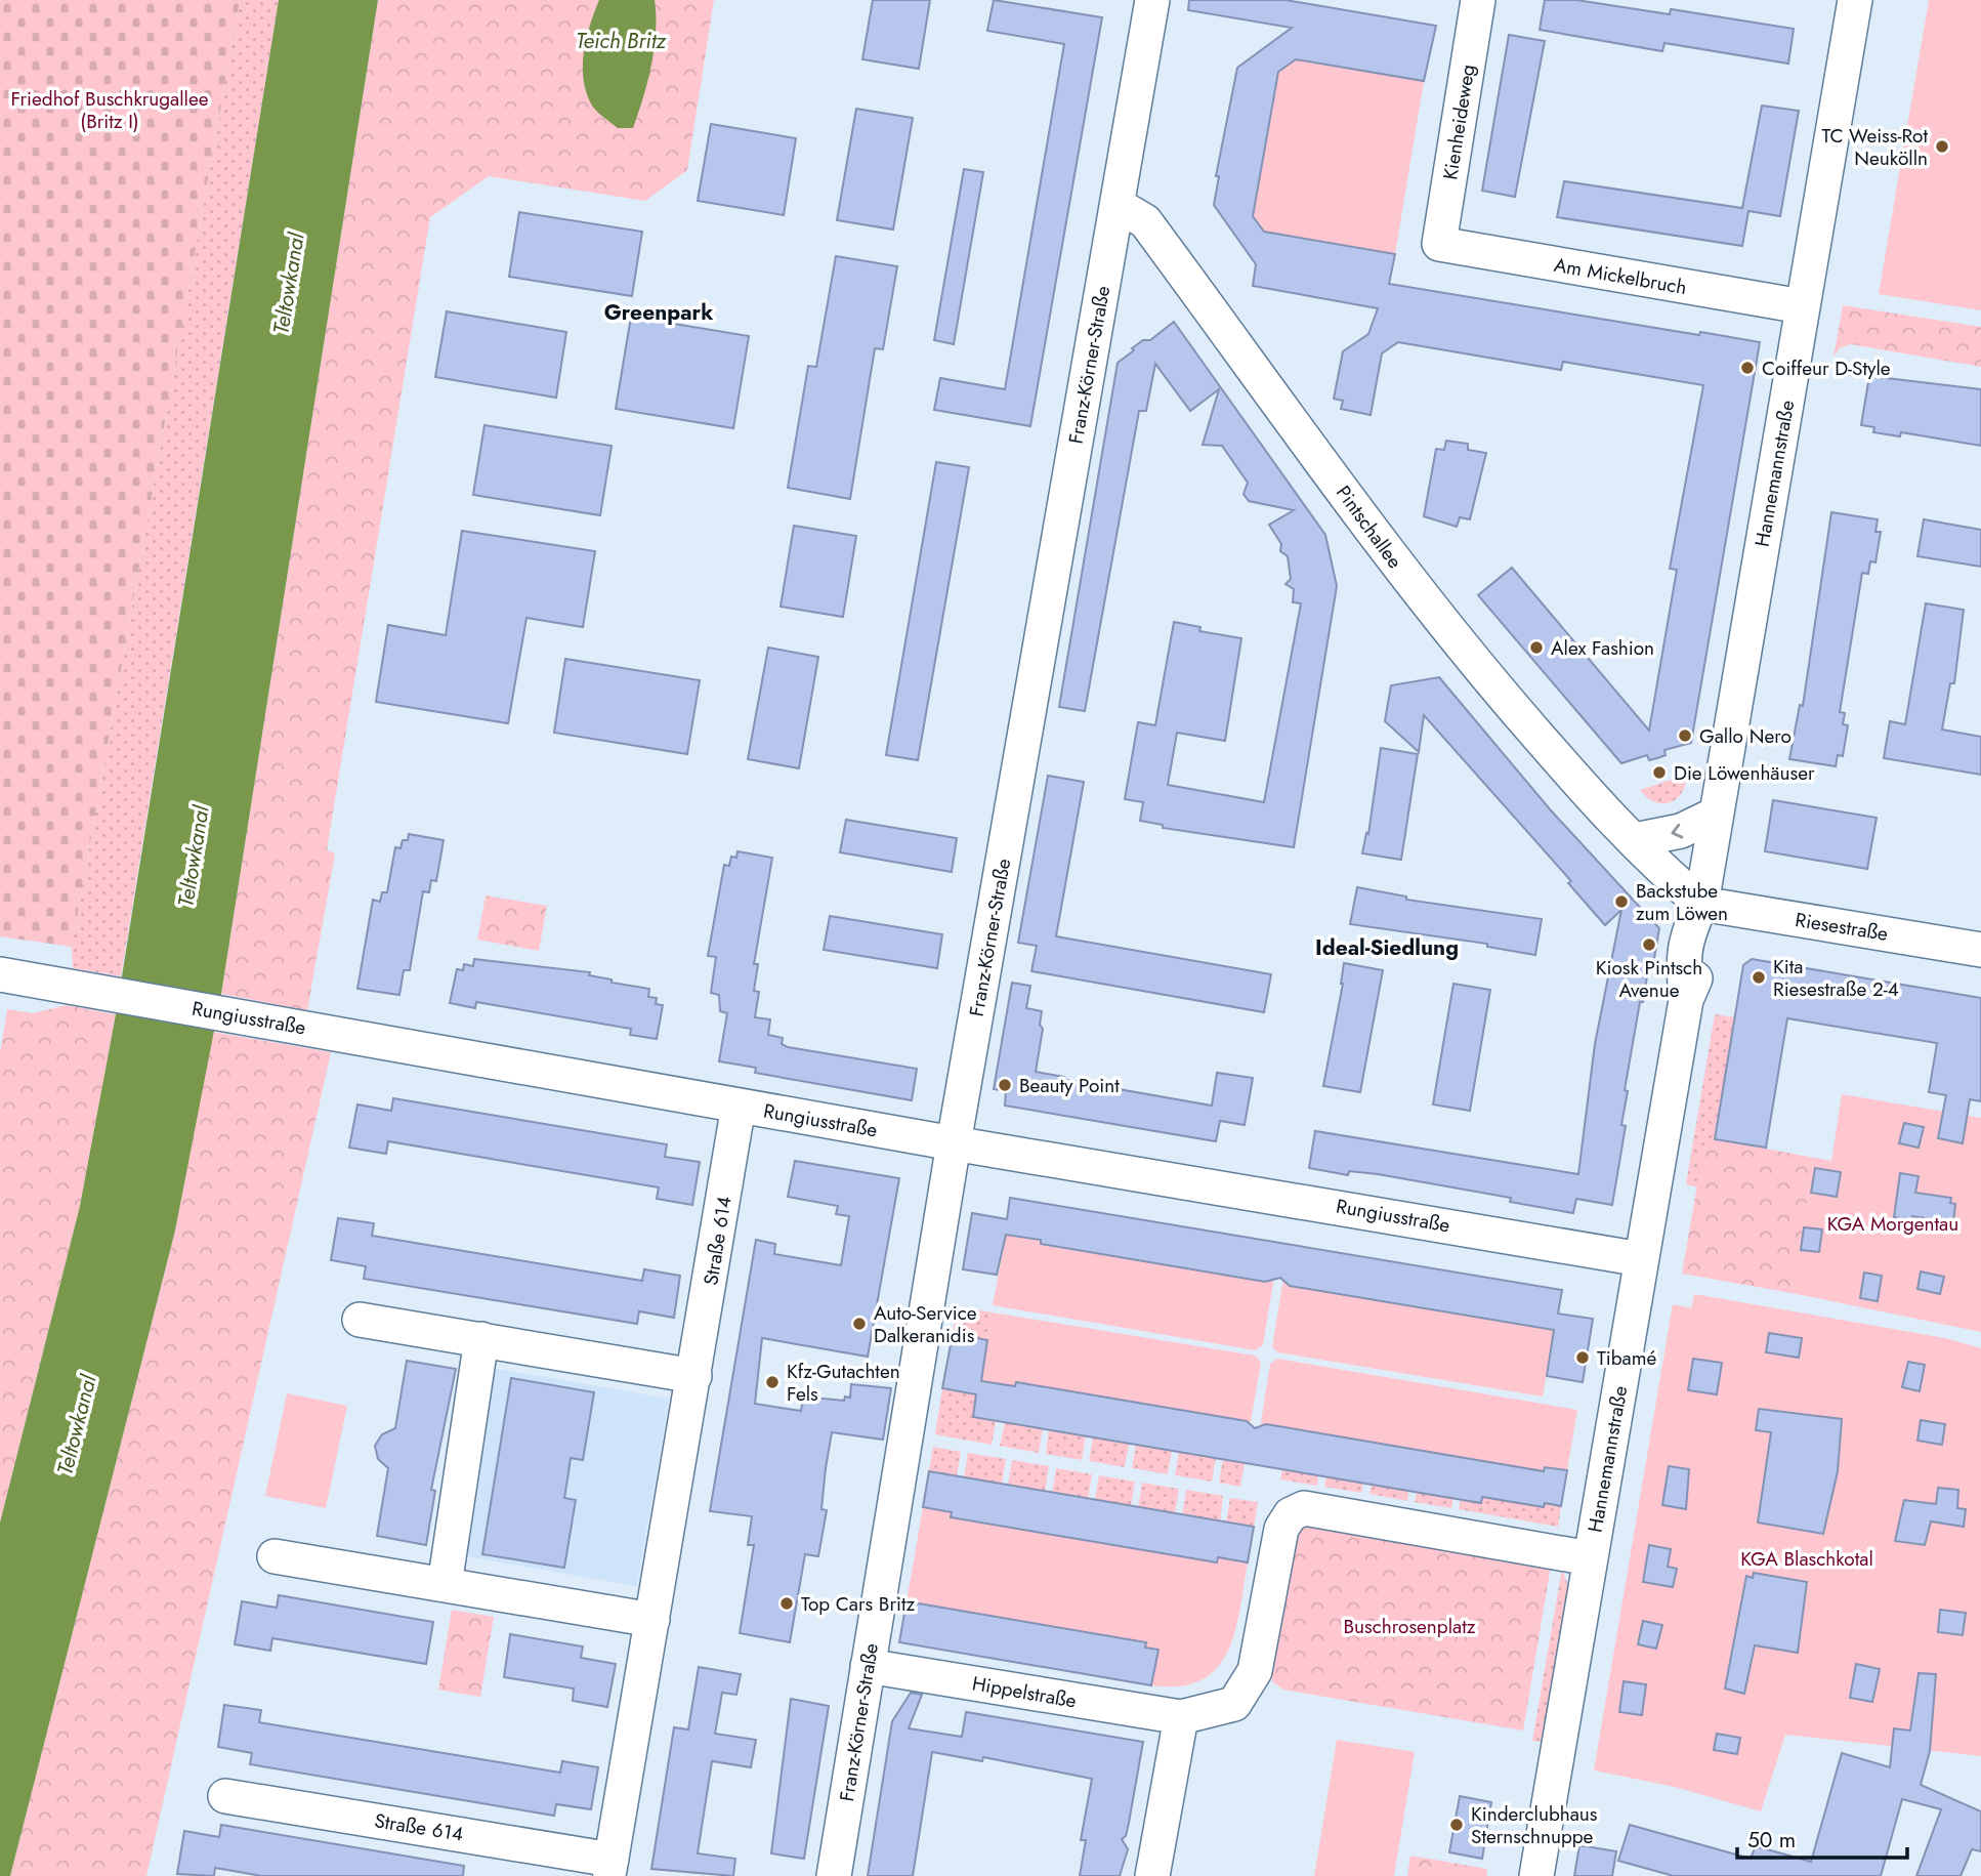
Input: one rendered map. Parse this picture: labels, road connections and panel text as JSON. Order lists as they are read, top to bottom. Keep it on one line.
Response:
{"streets":{"street":["Kienheideweg","Am Mickelbruch","Franz-Körner-Straße","Hannemannstraße","Pintschallee","Riesestraße","Rungiusstraße","Straße 614","Hippelstraße"]},"crossings":[["Kienheideweg","Am Mickelbruch"],["Am Mickelbruch","Hannemannstraße"],["Franz-Körner-Straße","Pintschallee"],["Franz-Körner-Straße","Rungiusstraße"],["Franz-Körner-Straße","Hippelstraße"],["Hannemannstraße","Pintschallee"],["Hannemannstraße","Riesestraße"],["Hannemannstraße","Rungiusstraße"],["Pintschallee","Riesestraße"],["Rungiusstraße","Straße 614"]],"districts":["Greenpark","Ideal-Siedlung"],"water":["Teich Britz","Teltowkanal"],"parks":["Friedhof Buschkrugallee (Britz I)","KGA Morgentau","KGA Blaschkotal","Buschrosenplatz"],"places":["TC Weiss-Rot Neukölln","Coiffeur D-Style","Alex Fashion","Gallo Nero","Die Löwenhäuser","Backstube zum Löwen","Kiosk Pintsch Avenue","Kita Riesestraße 2-4","Beauty Point","Auto-Service Dalkeranidis","Tibamé","Kfz-Gutachten Fels","Top Cars Britz","Kinderclubhaus Sternschnuppe"],"scale_bar":"50 m"}
